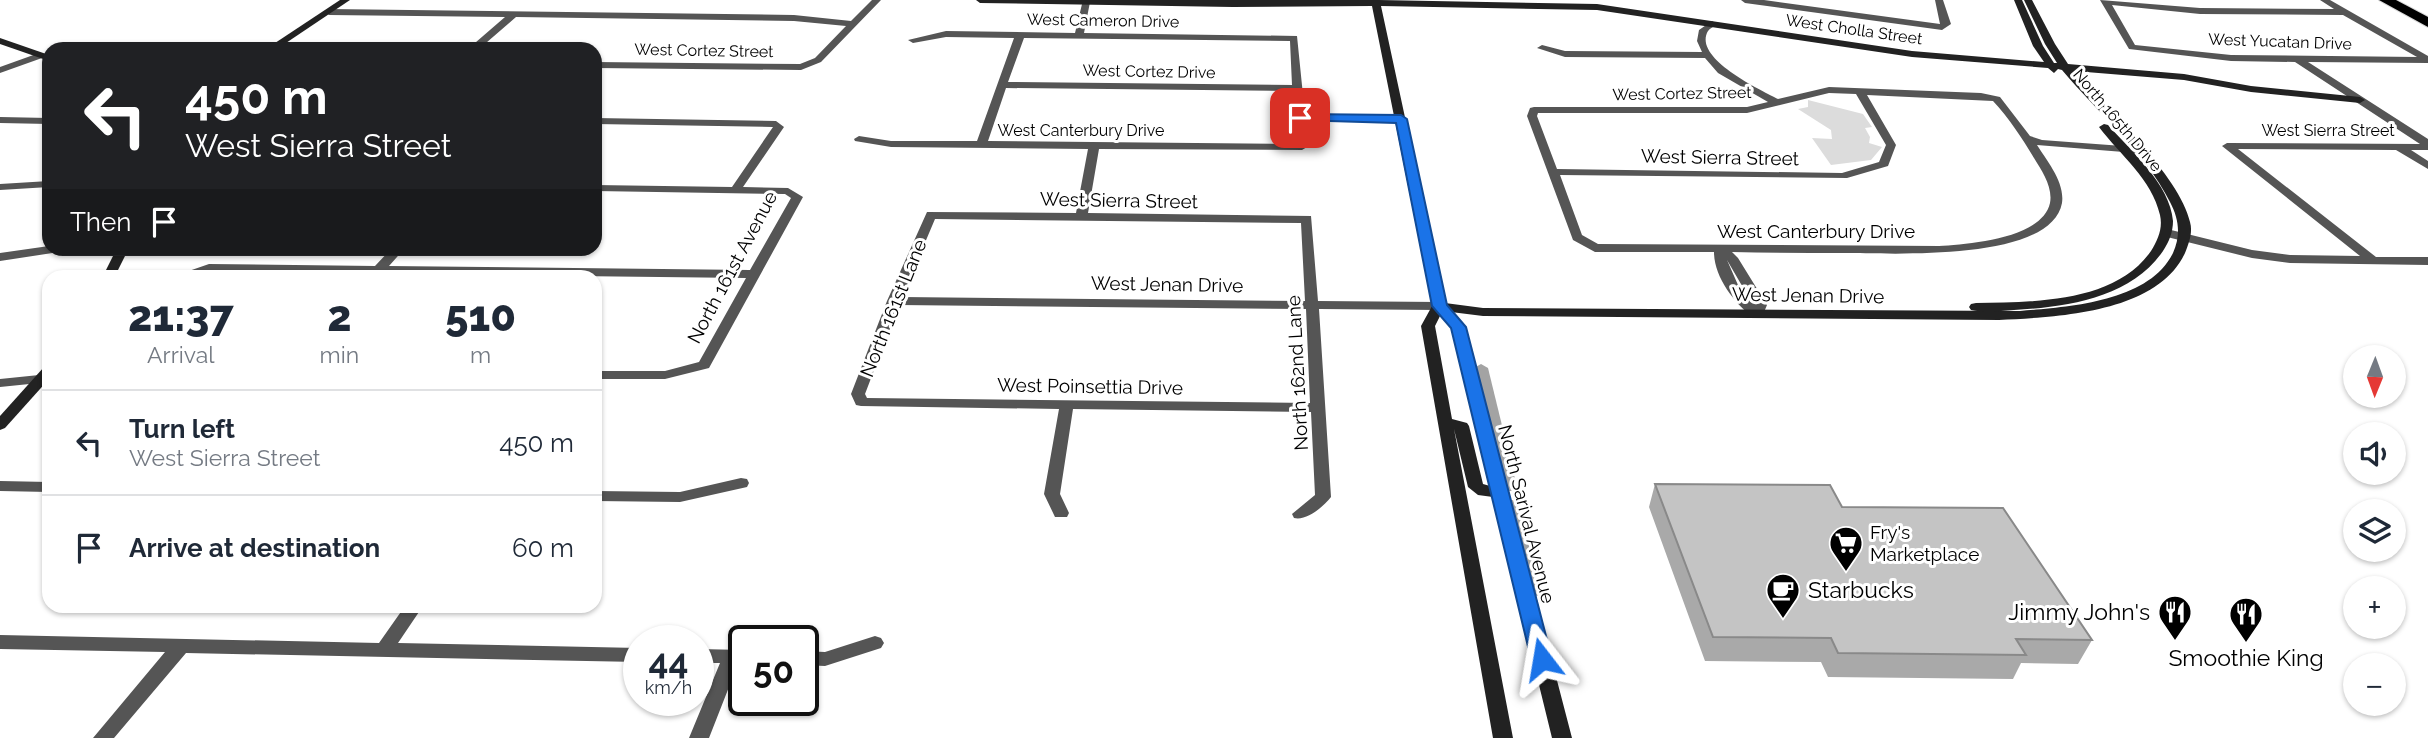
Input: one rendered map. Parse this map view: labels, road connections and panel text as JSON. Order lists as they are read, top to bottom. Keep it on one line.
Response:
{"streets":{"street":["West Cameron Drive","West Cholla Street","West Yucatan Drive","West Cortez Street","West Cortez Drive","North 165th Drive","West Canterbury Drive","West Sierra Street","North 161st Avenue","West Jenan Drive","North 161st Lane","North 162nd Lane","West Poinsettia Drive","North Sarival Avenue"]},"crossings":[["West Cameron Drive","West Cortez Drive"],["West Cholla Street","North 165th Drive"],["West Cholla Street","North Sarival Avenue"],["West Cortez Street","West Canterbury Drive"],["West Cortez Street","West Sierra Street"],["North 165th Drive","West Jenan Drive"],["West Canterbury Drive","West Sierra Street"],["West Sierra Street","North 161st Lane"],["West Sierra Street","North 162nd Lane"],["West Jenan Drive","North 161st Lane"],["West Jenan Drive","North 162nd Lane"],["West Jenan Drive","North Sarival Avenue"],["North 161st Lane","West Poinsettia Drive"],["North 162nd Lane","West Poinsettia Drive"]],"places":{"supermarket":["Fry's Marketplace"],"cafe":["Starbucks"],"restaurant":["Jimmy John's","Smoothie King"]},"north":"bottom","page":{"turn":["450 m","West Sierra Street"],"then":"Then","eta":["21:37","Arrival","2","min","510","m"],"map_buttons":["+","−"],"list":[{"name":"Turn left","note":"West Sierra Street","value":"450 m"},{"name":"Arrive at destination","value":"60 m"}],"speed":"44 km/h","limit":"50"}}
